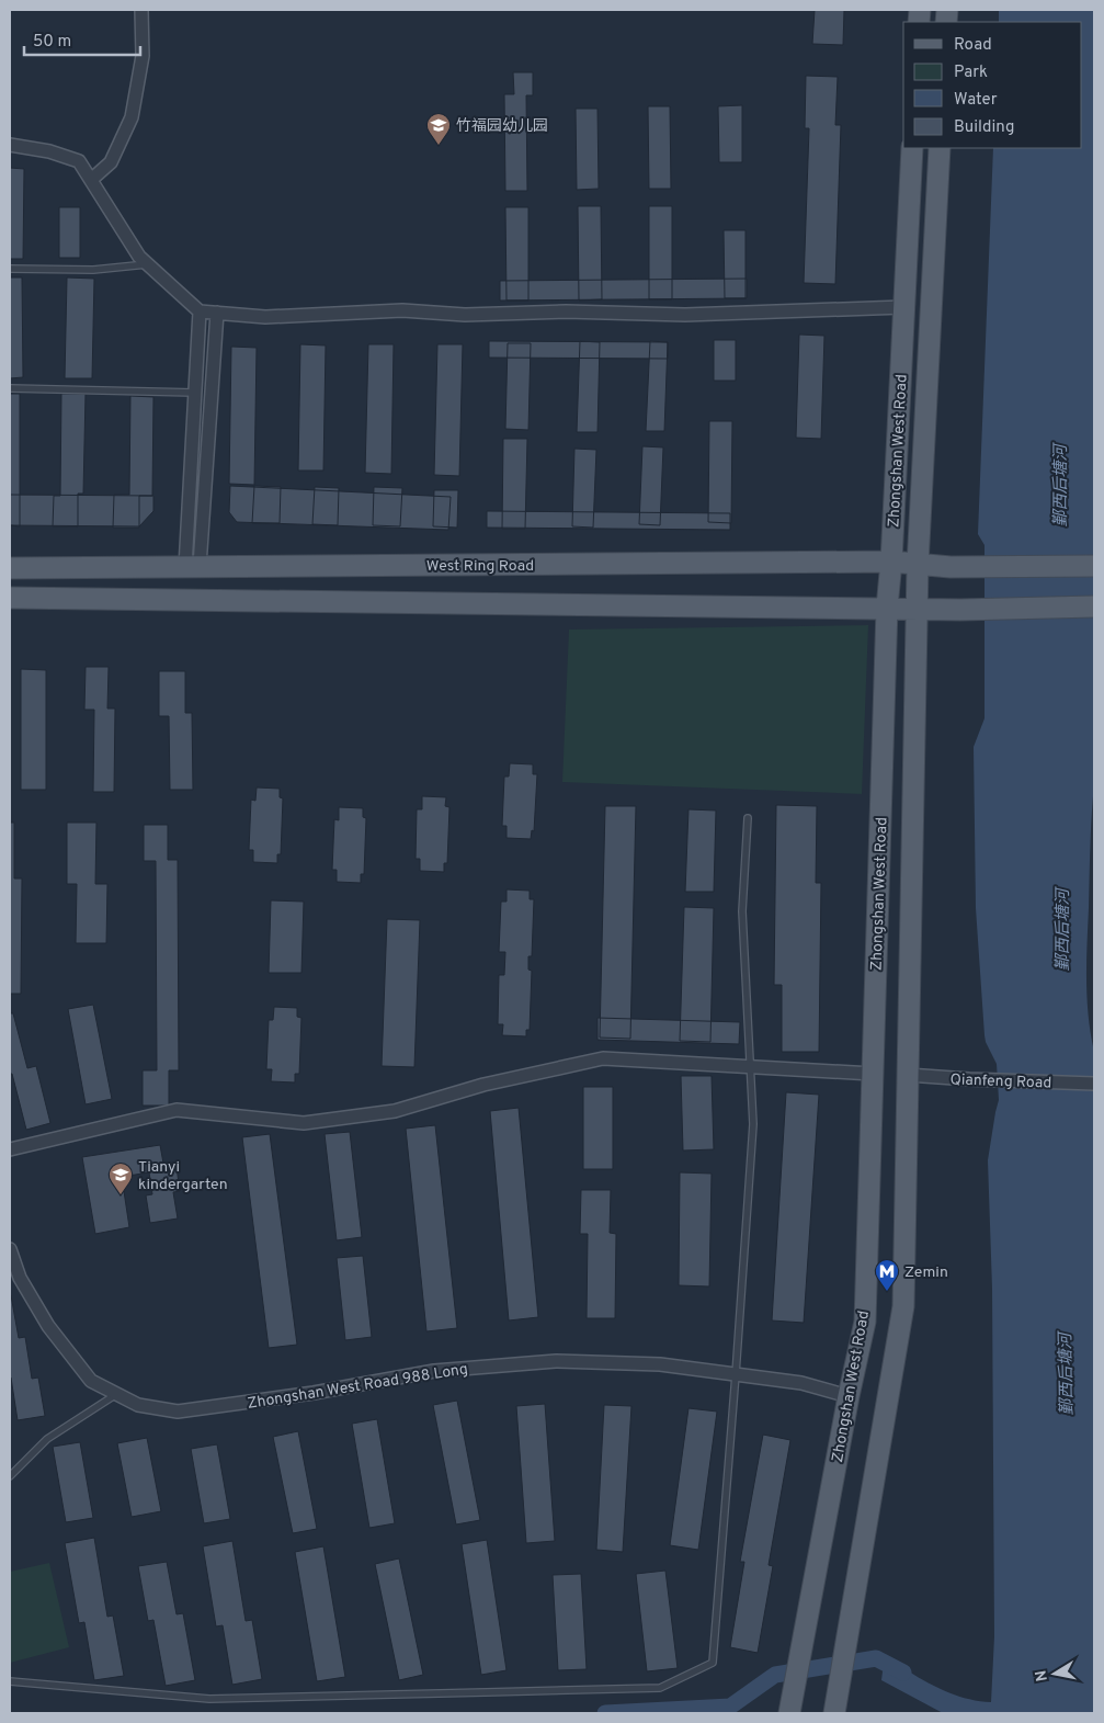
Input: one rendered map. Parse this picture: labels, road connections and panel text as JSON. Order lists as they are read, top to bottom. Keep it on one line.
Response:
{"streets":{"main road":["Zhongshan West Road","West Ring Road"],"street":["Qianfeng Road","Zhongshan West Road 988 Long"]},"crossings":[["Zhongshan West Road","West Ring Road"],["Zhongshan West Road","Qianfeng Road"],["Zhongshan West Road","Zhongshan West Road 988 Long"]],"water":["鄞西后塘河"],"places":{"school or university":["竹福园幼儿园","Tianyi kindergarten"],"metro station":["Zemin"]},"legend":["Road","Park","Water","Building"],"scale_bar":"50 m","north":"left"}
